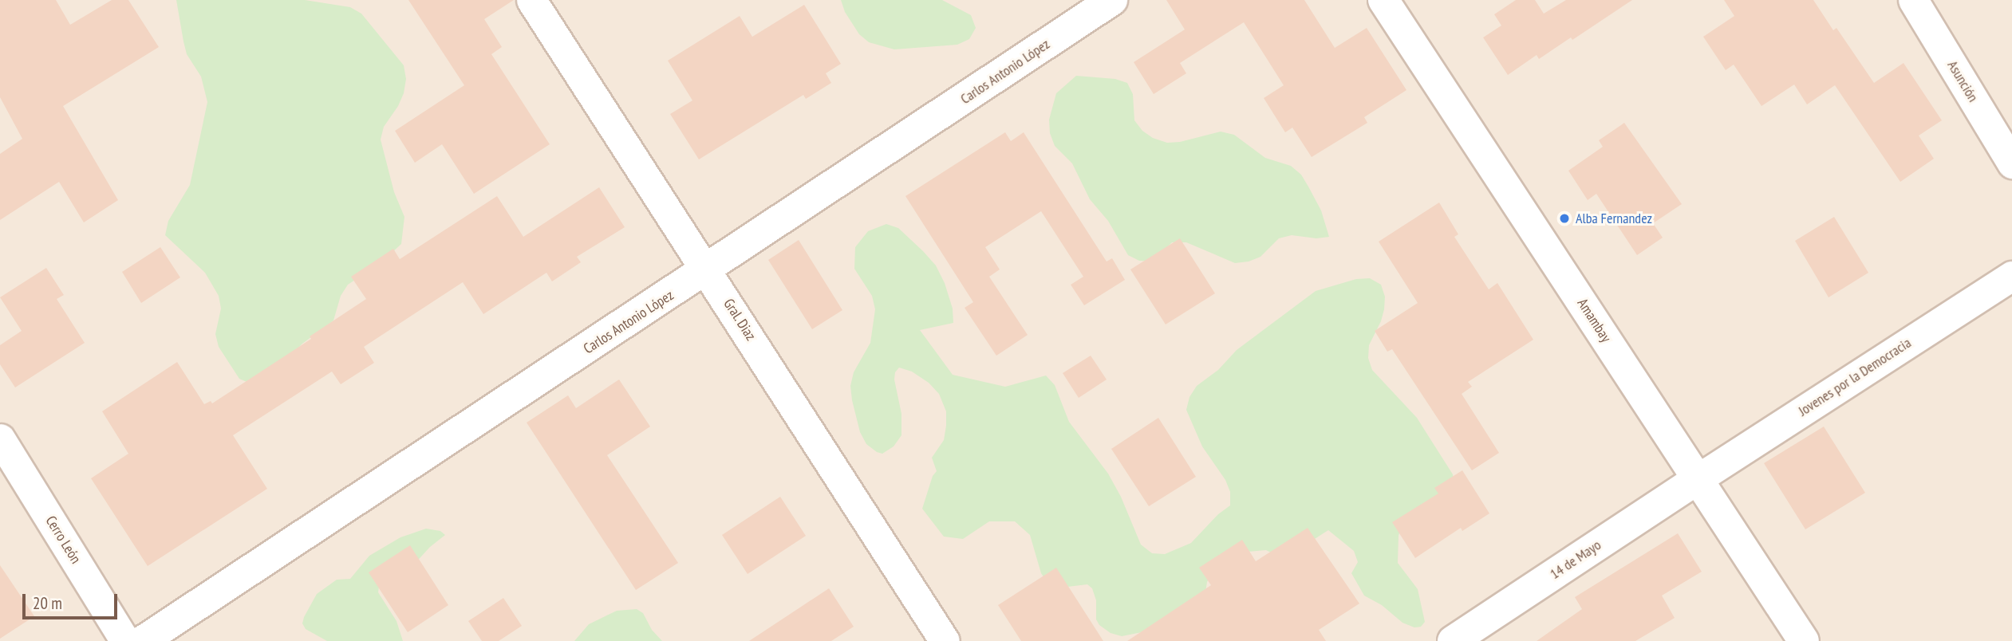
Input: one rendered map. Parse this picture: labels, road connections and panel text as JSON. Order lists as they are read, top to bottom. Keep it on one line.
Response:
{"streets":{"main road":["Carlos Antonio López","Amambay","14 de Mayo"],"street":["Asunción","Gral. Diaz","Jovenes por la Democracia","Cerro León"]},"crossings":[["Carlos Antonio López","Gral. Diaz"],["Amambay","Jovenes por la Democracia"],["Amambay","14 de Mayo"],["Jovenes por la Democracia","14 de Mayo"]],"places":["Alba Fernandez"],"scale_bar":"20 m"}
